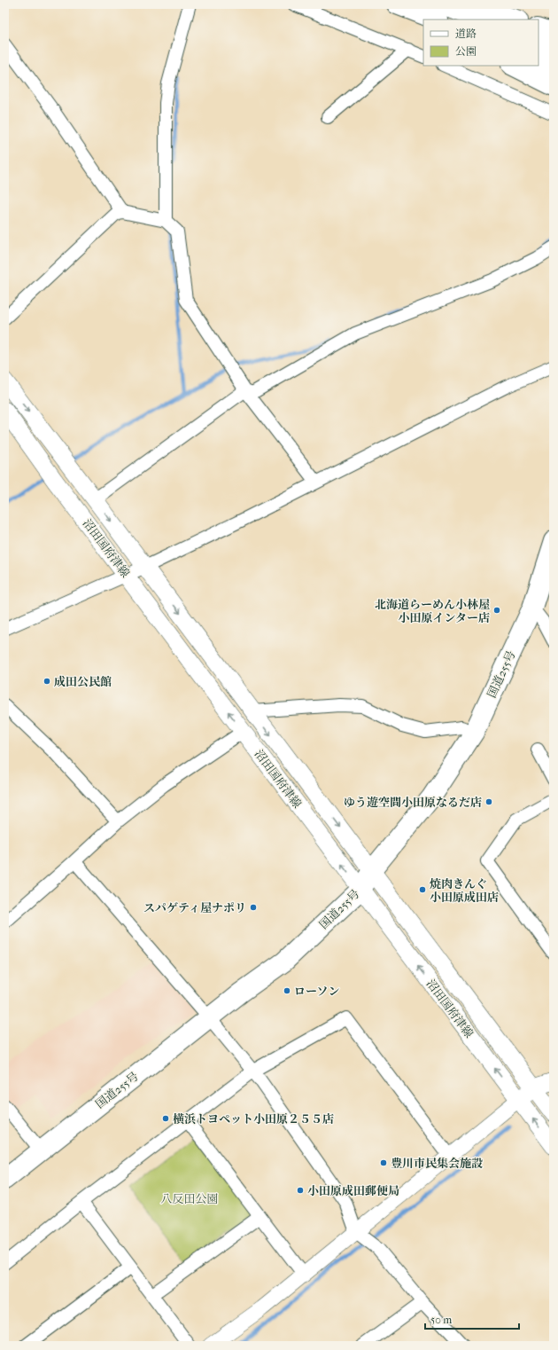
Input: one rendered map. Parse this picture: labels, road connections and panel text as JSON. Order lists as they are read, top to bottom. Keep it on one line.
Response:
{"streets":{"highway":["国道255号"],"main road":["沼田国府津線"]},"crossings":[["沼田国府津線","国道255号"]],"parks":["八反田公園"],"places":["北海道らーめん小林屋 小田原インター店","成田公民館","ゆう遊空間小田原なるだ店","焼肉きんぐ 小田原成田店","スパゲティ屋ナポリ","ローソン","横浜トヨペット小田原２５５店","豊川市民集会施設","小田原成田郵便局"],"legend":["道路","公園"],"scale_bar":"50 m"}
